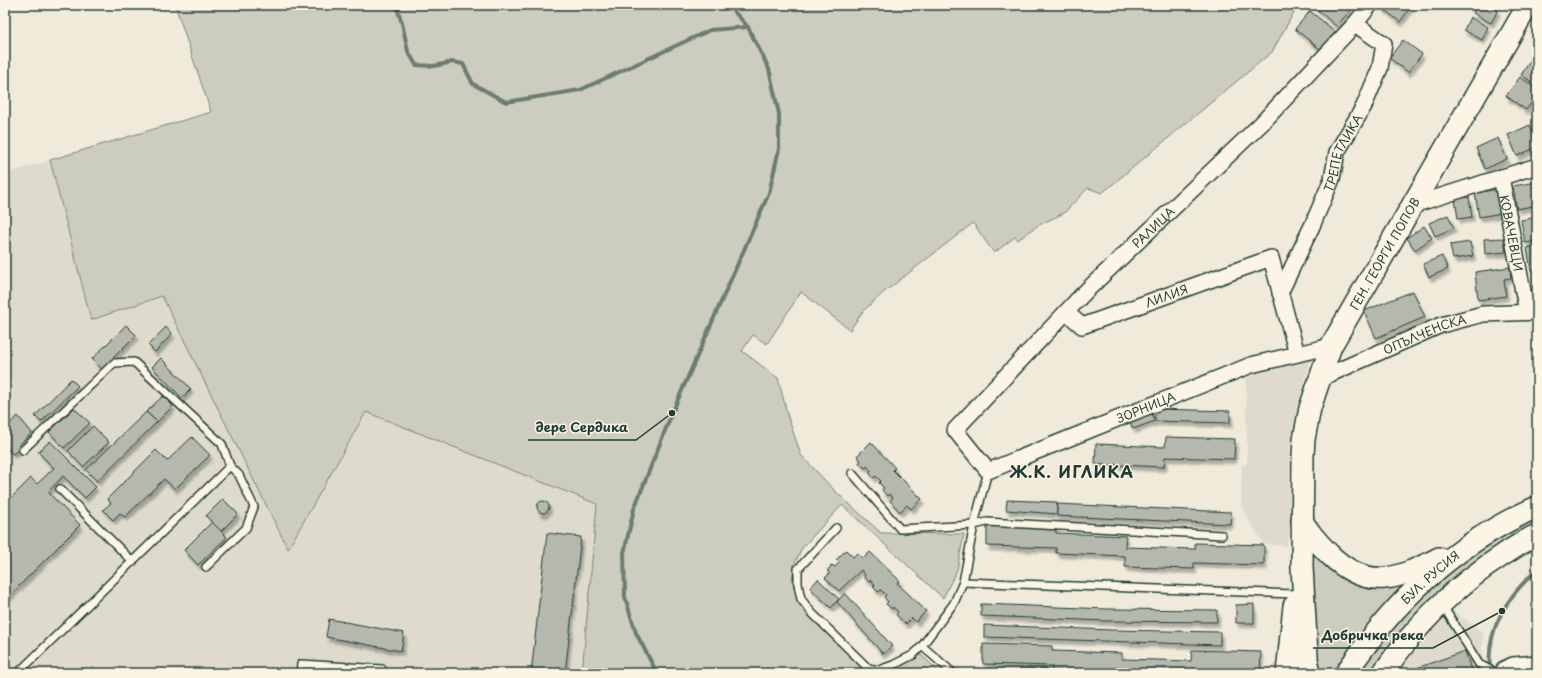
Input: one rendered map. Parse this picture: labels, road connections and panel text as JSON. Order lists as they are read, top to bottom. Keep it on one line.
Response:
{"streets":{"street":["ТРЕПЕТЛИКА","РАЛИЦА","КОВАЧЕВЦИ","ГЕН. ГЕОРГИ ПОПОВ","ЛИЛИЯ","ОПЪЛЧЕНСКА","ЗОРНИЦА","БУЛ. РУСИЯ"]},"crossings":[["ТРЕПЕТЛИКА","РАЛИЦА"],["ТРЕПЕТЛИКА","ЛИЛИЯ"],["РАЛИЦА","ЛИЛИЯ"],["РАЛИЦА","ЗОРНИЦА"],["КОВАЧЕВЦИ","ОПЪЛЧЕНСКА"],["ГЕН. ГЕОРГИ ПОПОВ","ОПЪЛЧЕНСКА"],["ГЕН. ГЕОРГИ ПОПОВ","ЗОРНИЦА"]],"districts":["Ж.К. ИГЛИКА"],"places":["дере Сердика","Добричка река"]}
